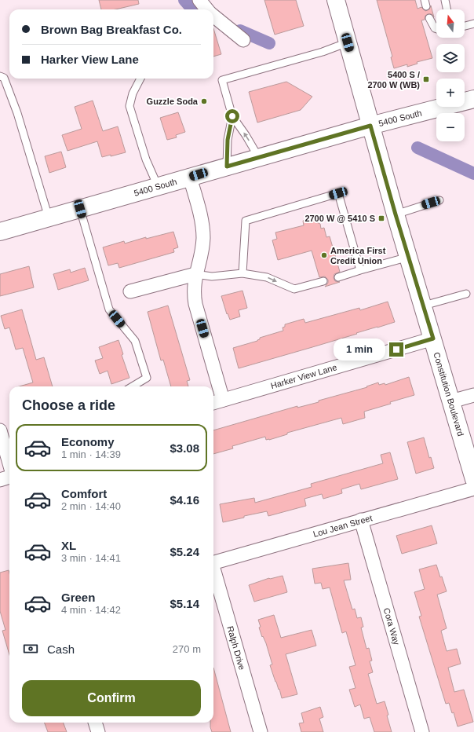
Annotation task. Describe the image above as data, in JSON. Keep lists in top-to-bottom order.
{
  "streets": {
    "main road": ["5400 South", "Constitution Boulevard"],
    "street": [
      "Harker View Lane",
      "Lou Jean Street",
      "Cora Way",
      "Ralph Drive"
    ]
  },
  "crossings": [
    ["5400 South", "Constitution Boulevard"],
    ["Harker View Lane", "Constitution Boulevard"],
    ["Lou Jean Street", "Cora Way"]
  ],
  "places": {
    "transit": ["5400 S / 2700 W (WB)", "2700 W @ 5410 S"],
    "other": ["Guzzle Soda", "America First Credit Union"]
  },
  "north": "top",
  "page": {
    "map_buttons": ["+", "−"],
    "banner": ["Brown Bag Breakfast Co.", "Harker View Lane"],
    "bubble": "1 min",
    "heading": "Choose a ride",
    "list": [
      {
        "name": "Economy",
        "note": "1 min · 14:39",
        "value": "$3.08"
      },
      {
        "name": "Comfort",
        "note": "2 min · 14:40",
        "value": "$4.16"
      },
      {
        "name": "XL",
        "note": "3 min · 14:41",
        "value": "$5.24"
      },
      {
        "name": "Green",
        "note": "4 min · 14:42",
        "value": "$5.14"
      }
    ],
    "pay": ["Cash", "270 m"],
    "buttons": "Confirm"
  }
}
